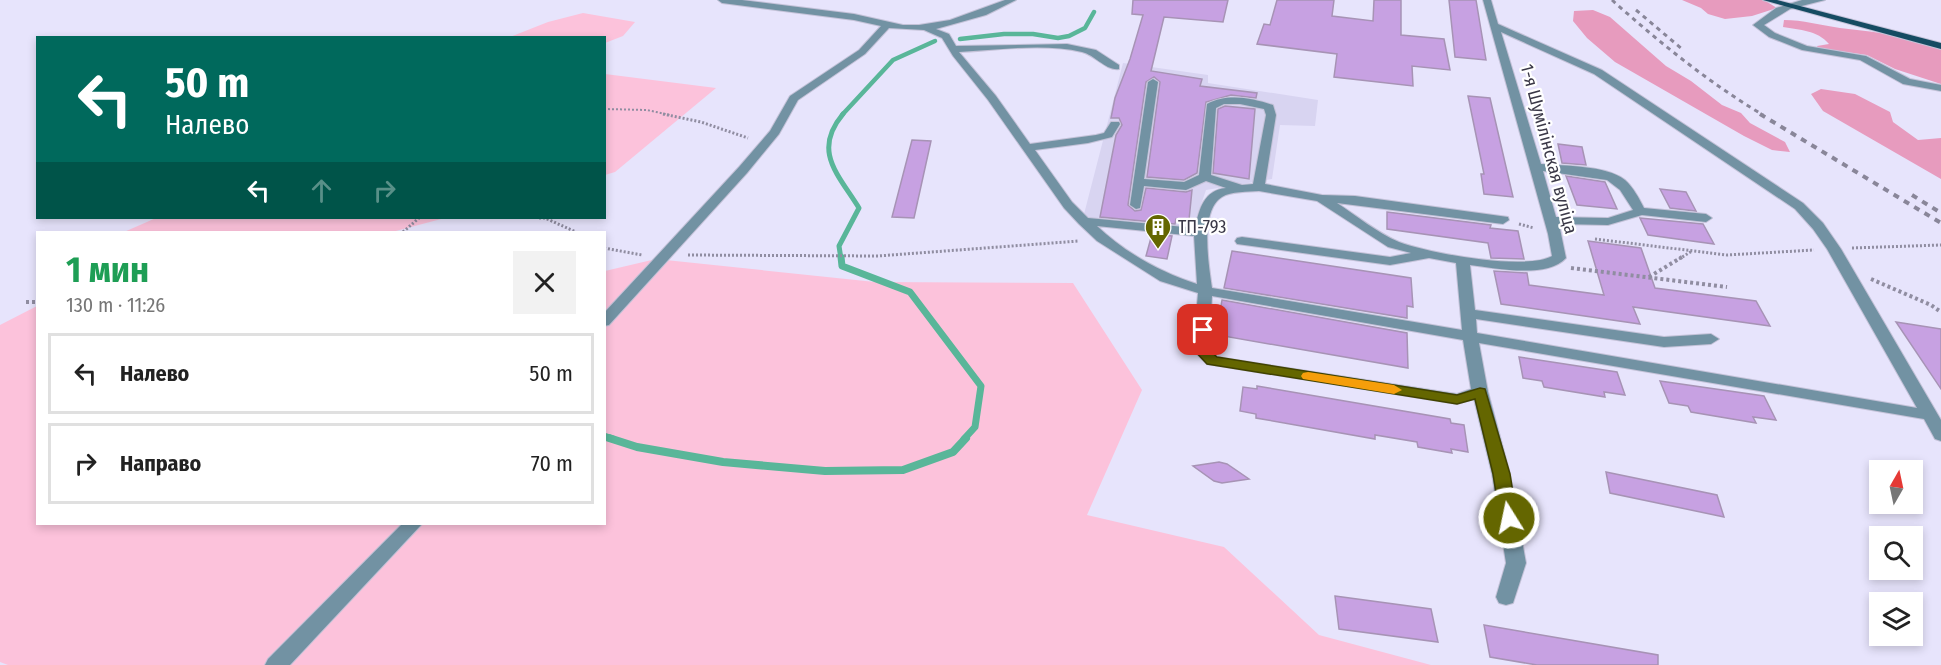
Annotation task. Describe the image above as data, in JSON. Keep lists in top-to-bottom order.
{
  "streets": {
    "street": ["1-я Шумілінская вуліца"]
  },
  "places": {
    "building": ["ТП-793"]
  },
  "north": "top",
  "page": {
    "turn": ["50 m", "Налево"],
    "heading": ["1 мин", "130 m · 11:26"],
    "list": [
      {
        "name": "Налево",
        "value": "50 m"
      },
      {
        "name": "Направо",
        "value": "70 m"
      }
    ]
  }
}
